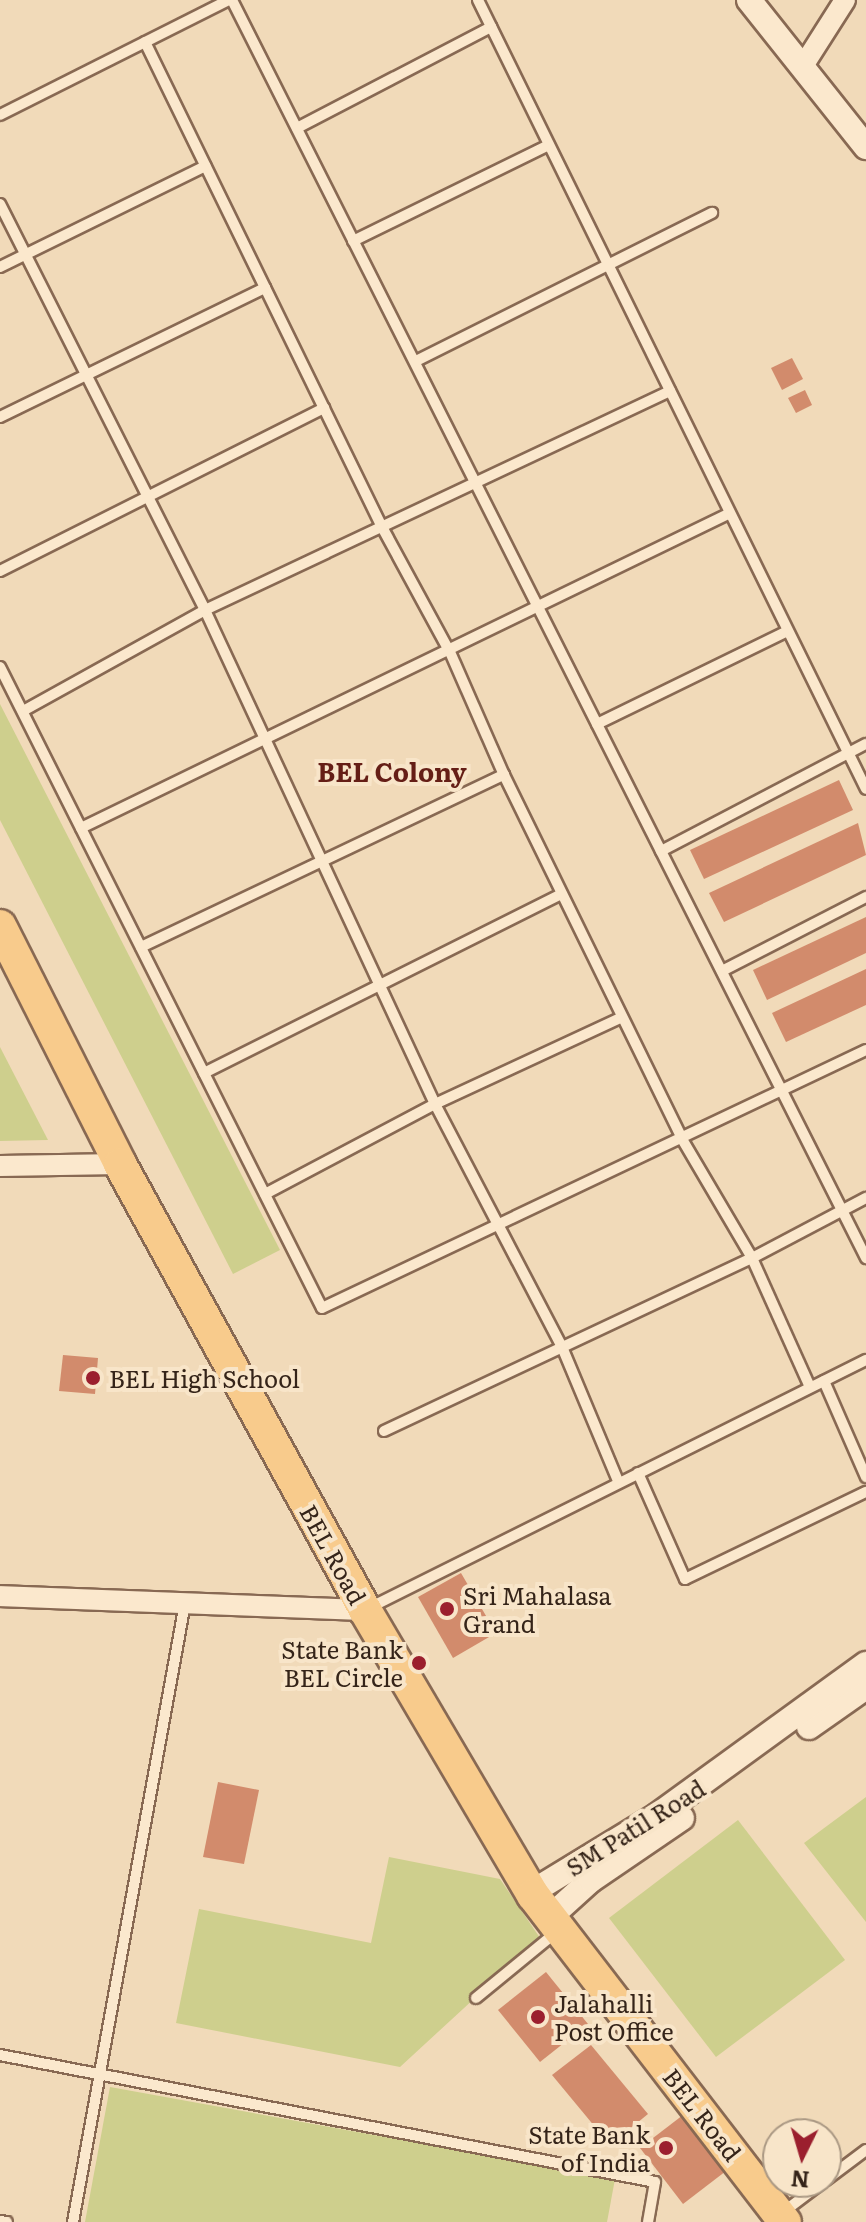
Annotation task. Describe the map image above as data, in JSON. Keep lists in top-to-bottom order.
{
  "streets": {
    "main road": ["BEL Road"],
    "street": ["SM Patil Road"]
  },
  "crossings": [
    ["BEL Road", "SM Patil Road"]
  ],
  "districts": ["BEL Colony"],
  "places": [
    "BEL High School",
    "Sri Mahalasa Grand",
    "State Bank BEL Circle",
    "Jalahalli Post Office",
    "State Bank of India"
  ],
  "north": "bottom"
}
